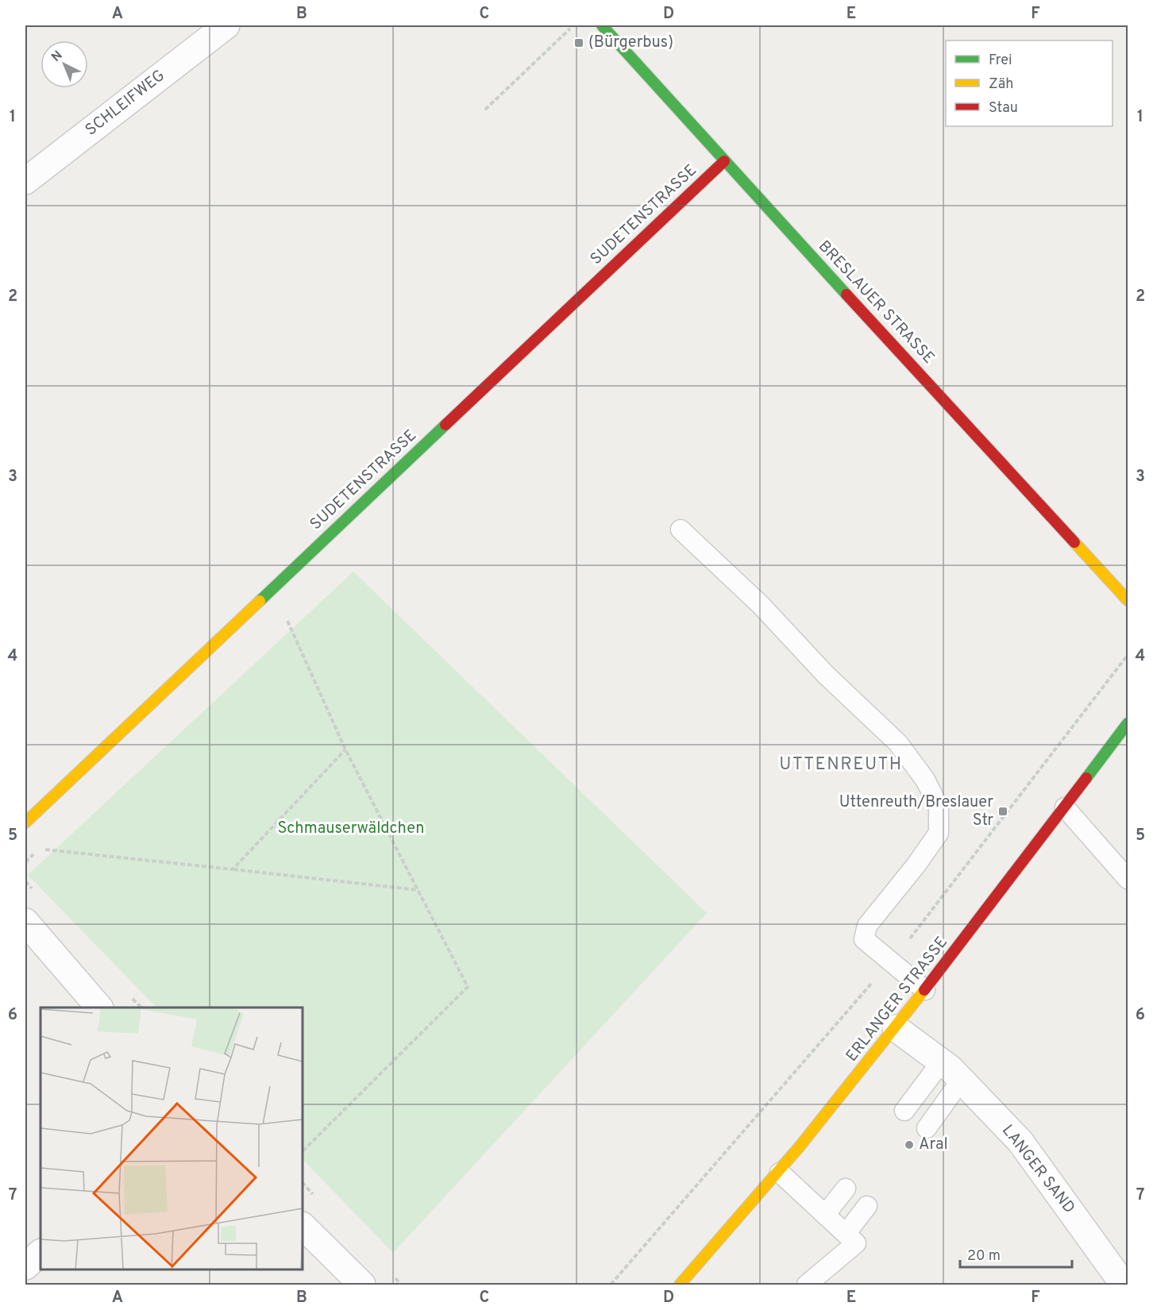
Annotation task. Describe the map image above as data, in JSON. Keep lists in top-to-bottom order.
{
  "streets": {
    "street": [
      "SCHLEIFWEG",
      "SUDETENSTRASSE",
      "BRESLAUER STRASSE",
      "ERLANGER STRASSE",
      "LANGER SAND"
    ]
  },
  "crossings": [
    ["SUDETENSTRASSE", "BRESLAUER STRASSE"],
    ["ERLANGER STRASSE", "LANGER SAND"]
  ],
  "districts": ["UTTENREUTH"],
  "parks": ["Schmauserwäldchen"],
  "places": {
    "transit": ["(Bürgerbus)", "Uttenreuth/Breslauer Str"],
    "other": ["Aral"]
  },
  "legend": ["Frei", "Zäh", "Stau"],
  "scale_bar": "20 m",
  "north": "top left",
  "grid": {
    "columns": [
      "A",
      "B",
      "C",
      "D",
      "E",
      "F"
    ],
    "rows": [
      "1",
      "2",
      "3",
      "4",
      "5",
      "6",
      "7"
    ]
  }
}
